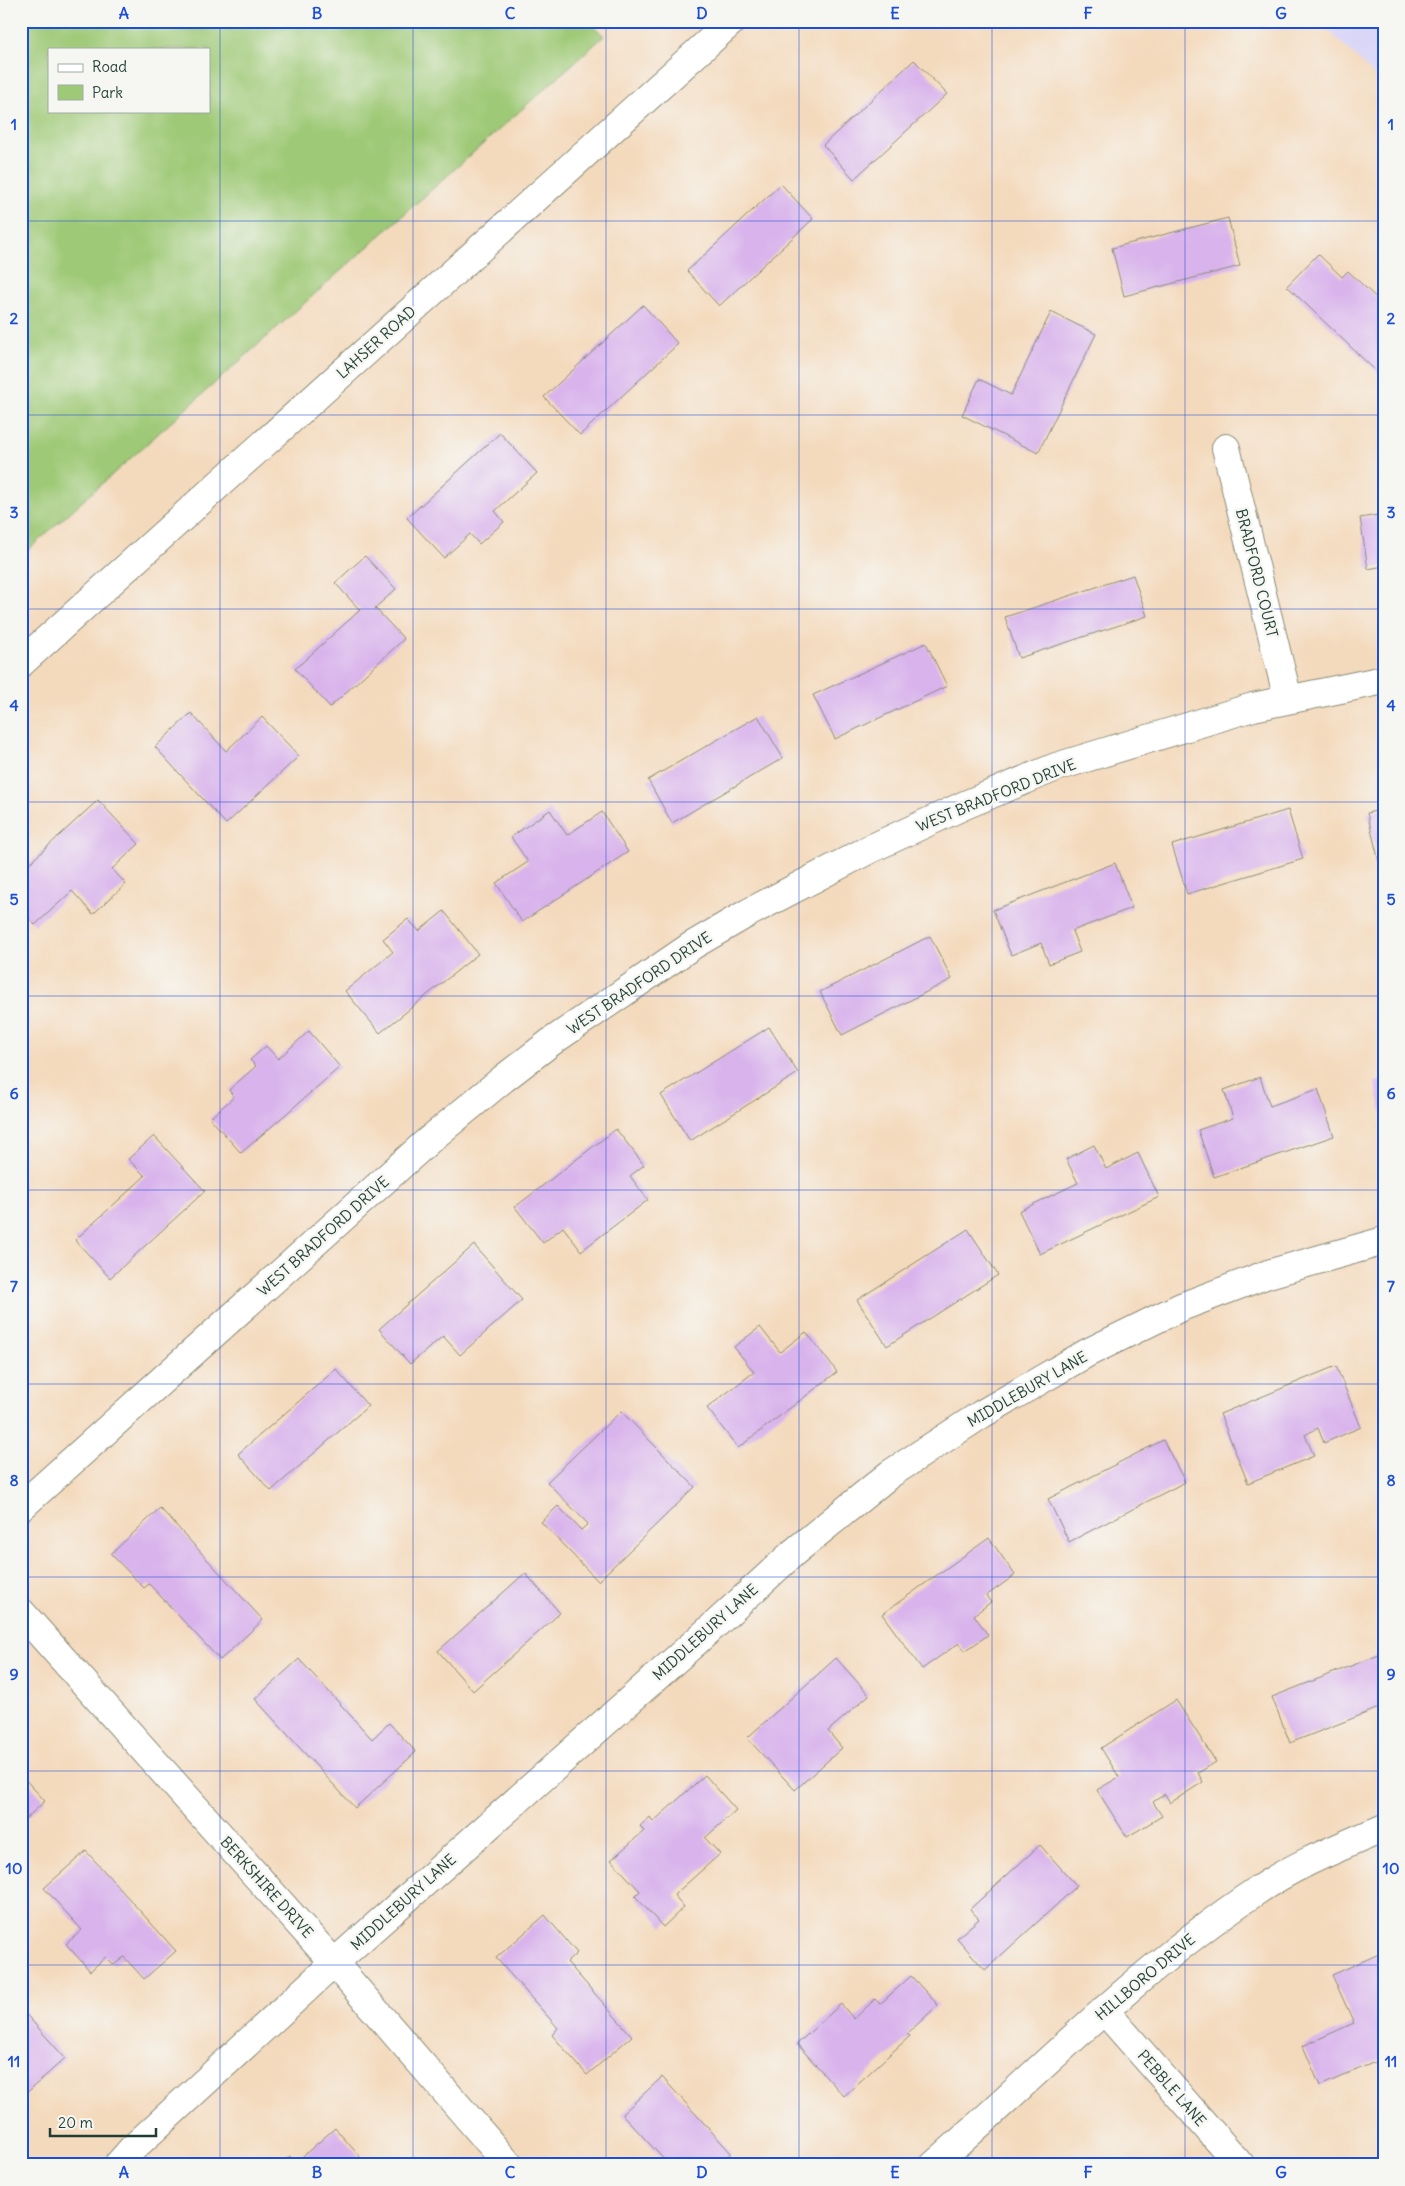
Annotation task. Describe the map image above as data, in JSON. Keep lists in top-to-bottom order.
{
  "streets": {
    "street": [
      "LAHSER ROAD",
      "BRADFORD COURT",
      "WEST BRADFORD DRIVE",
      "MIDDLEBURY LANE",
      "BERKSHIRE DRIVE",
      "HILLBORO DRIVE",
      "PEBBLE LANE"
    ]
  },
  "crossings": [
    ["BRADFORD COURT", "WEST BRADFORD DRIVE"],
    ["MIDDLEBURY LANE", "BERKSHIRE DRIVE"],
    ["HILLBORO DRIVE", "PEBBLE LANE"]
  ],
  "legend": ["Road", "Park"],
  "scale_bar": "20 m",
  "grid": {
    "columns": [
      "A",
      "B",
      "C",
      "D",
      "E",
      "F",
      "G"
    ],
    "rows": [
      "1",
      "2",
      "3",
      "4",
      "5",
      "6",
      "7",
      "8",
      "9",
      "10",
      "11"
    ]
  }
}
